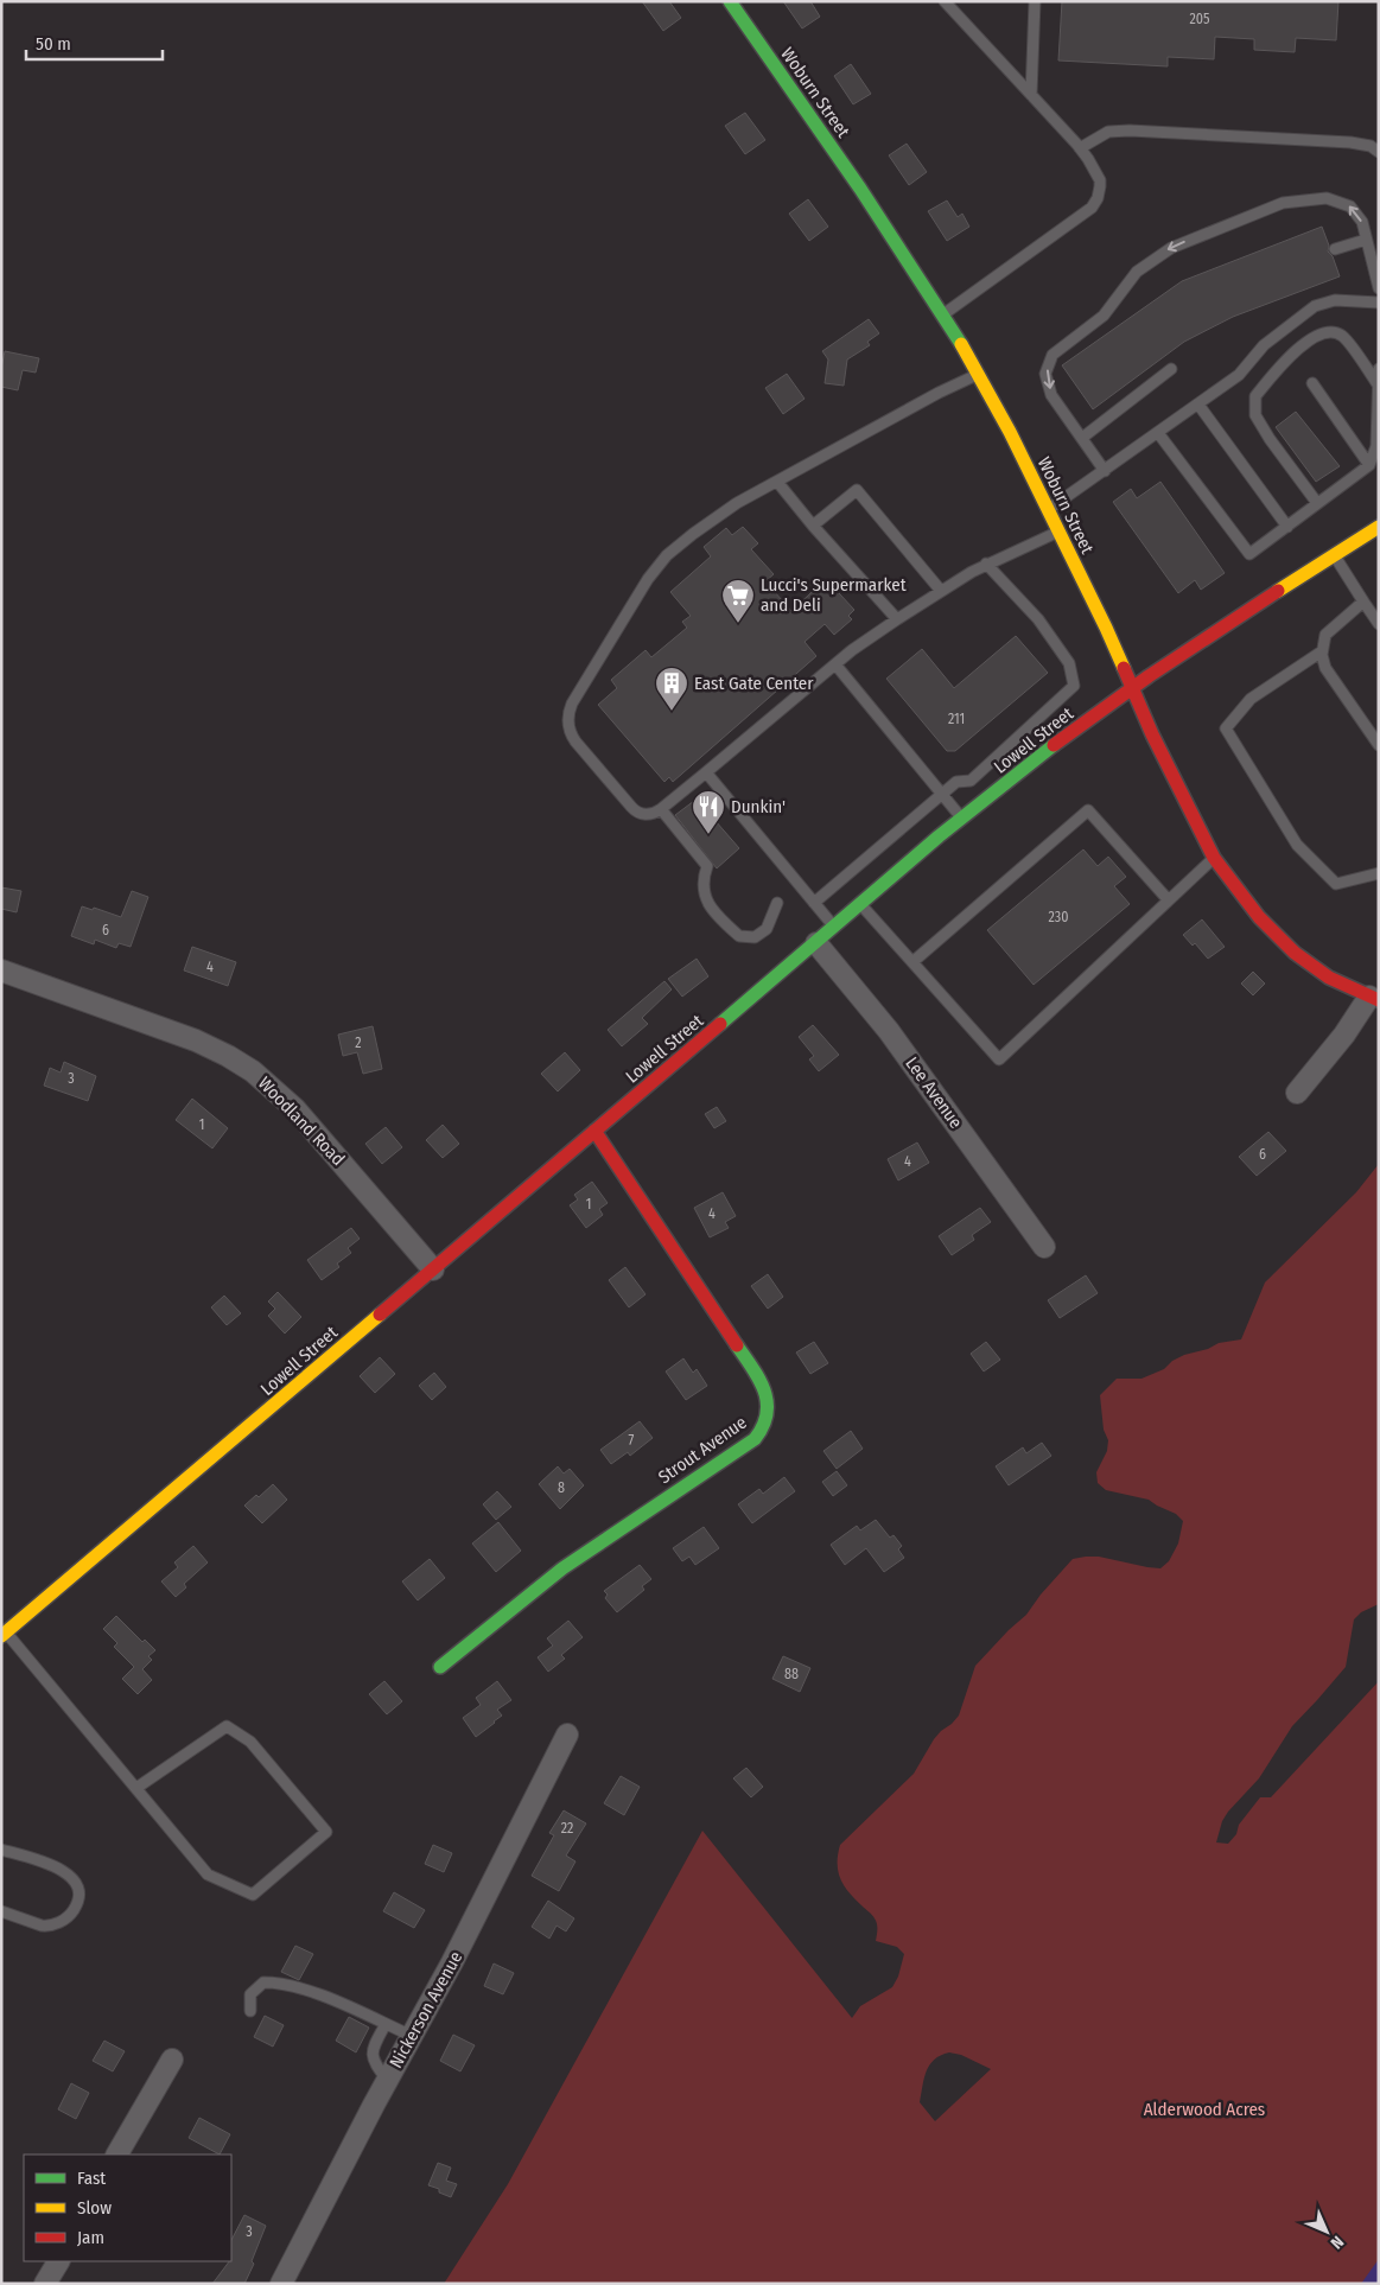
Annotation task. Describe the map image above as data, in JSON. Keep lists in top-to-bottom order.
{
  "streets": {
    "main road": ["Woburn Street", "Lowell Street", "Strout Avenue"],
    "street": ["Lee Avenue", "Woodland Road", "Nickerson Avenue"]
  },
  "crossings": [
    ["Woburn Street", "Lowell Street"],
    ["Lowell Street", "Lee Avenue"],
    ["Lowell Street", "Woodland Road"],
    ["Lowell Street", "Strout Avenue"]
  ],
  "parks": ["Alderwood Acres"],
  "places": {
    "supermarket": ["Lucci's Supermarket and Deli"],
    "building": ["East Gate Center"],
    "restaurant": ["Dunkin'"]
  },
  "house_numbers": [
    "205",
    "211",
    "230",
    "6",
    "4",
    "2",
    "3",
    "1",
    "6",
    "4",
    "1",
    "4",
    "7",
    "8",
    "88",
    "22",
    "3"
  ],
  "legend": ["Fast", "Slow", "Jam"],
  "scale_bar": "50 m",
  "north": "bottom right"
}
